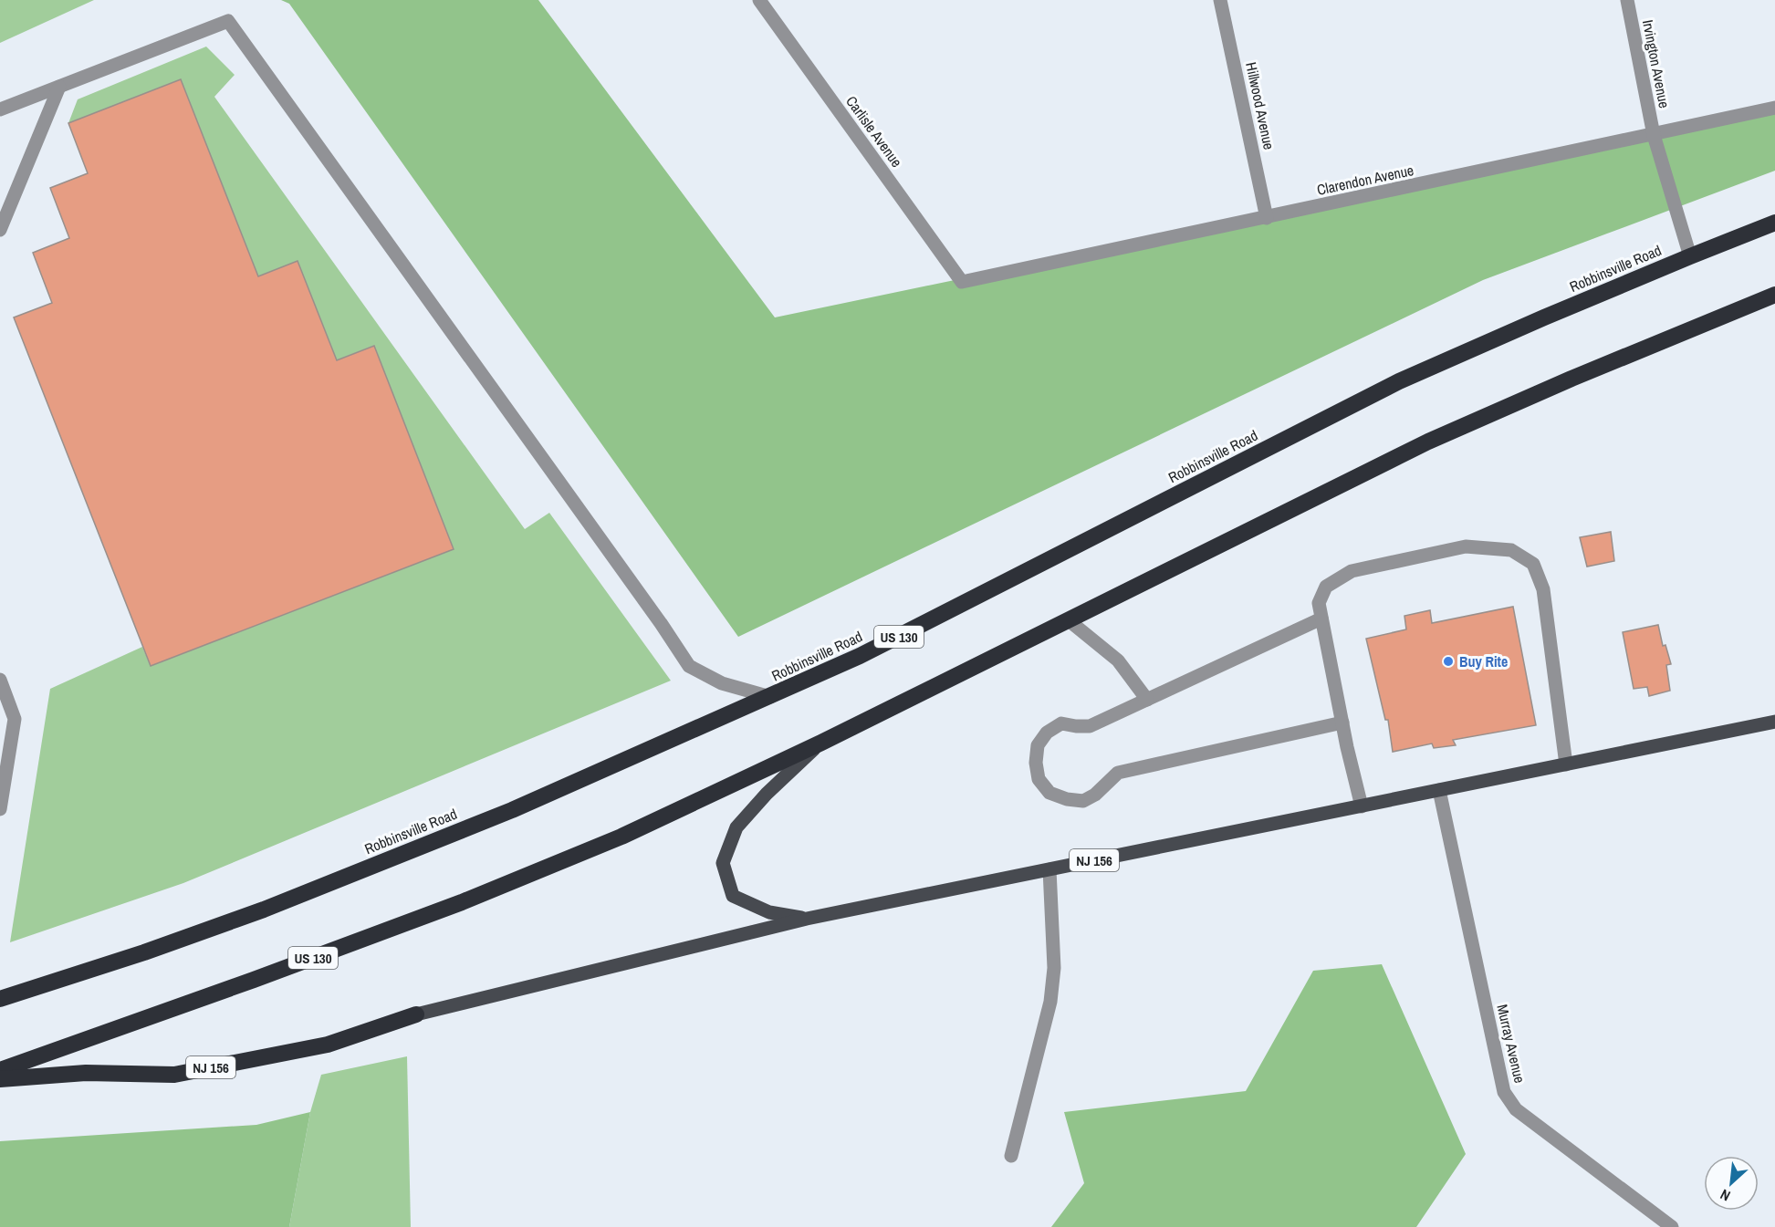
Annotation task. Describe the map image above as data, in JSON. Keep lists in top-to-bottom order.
{
  "streets": {
    "highway": ["Robbinsville Road", "US 130", "NJ 156"],
    "street": [
      "Irvington Avenue",
      "Hillwood Avenue",
      "Carlisle Avenue",
      "Clarendon Avenue",
      "Murray Avenue"
    ]
  },
  "crossings": [
    ["Irvington Avenue", "Clarendon Avenue"],
    ["Irvington Avenue", "Robbinsville Road"],
    ["Hillwood Avenue", "Clarendon Avenue"],
    ["Carlisle Avenue", "Clarendon Avenue"],
    ["NJ 156", "Murray Avenue"]
  ],
  "places": ["Buy Rite"],
  "north": "bottom left"
}
